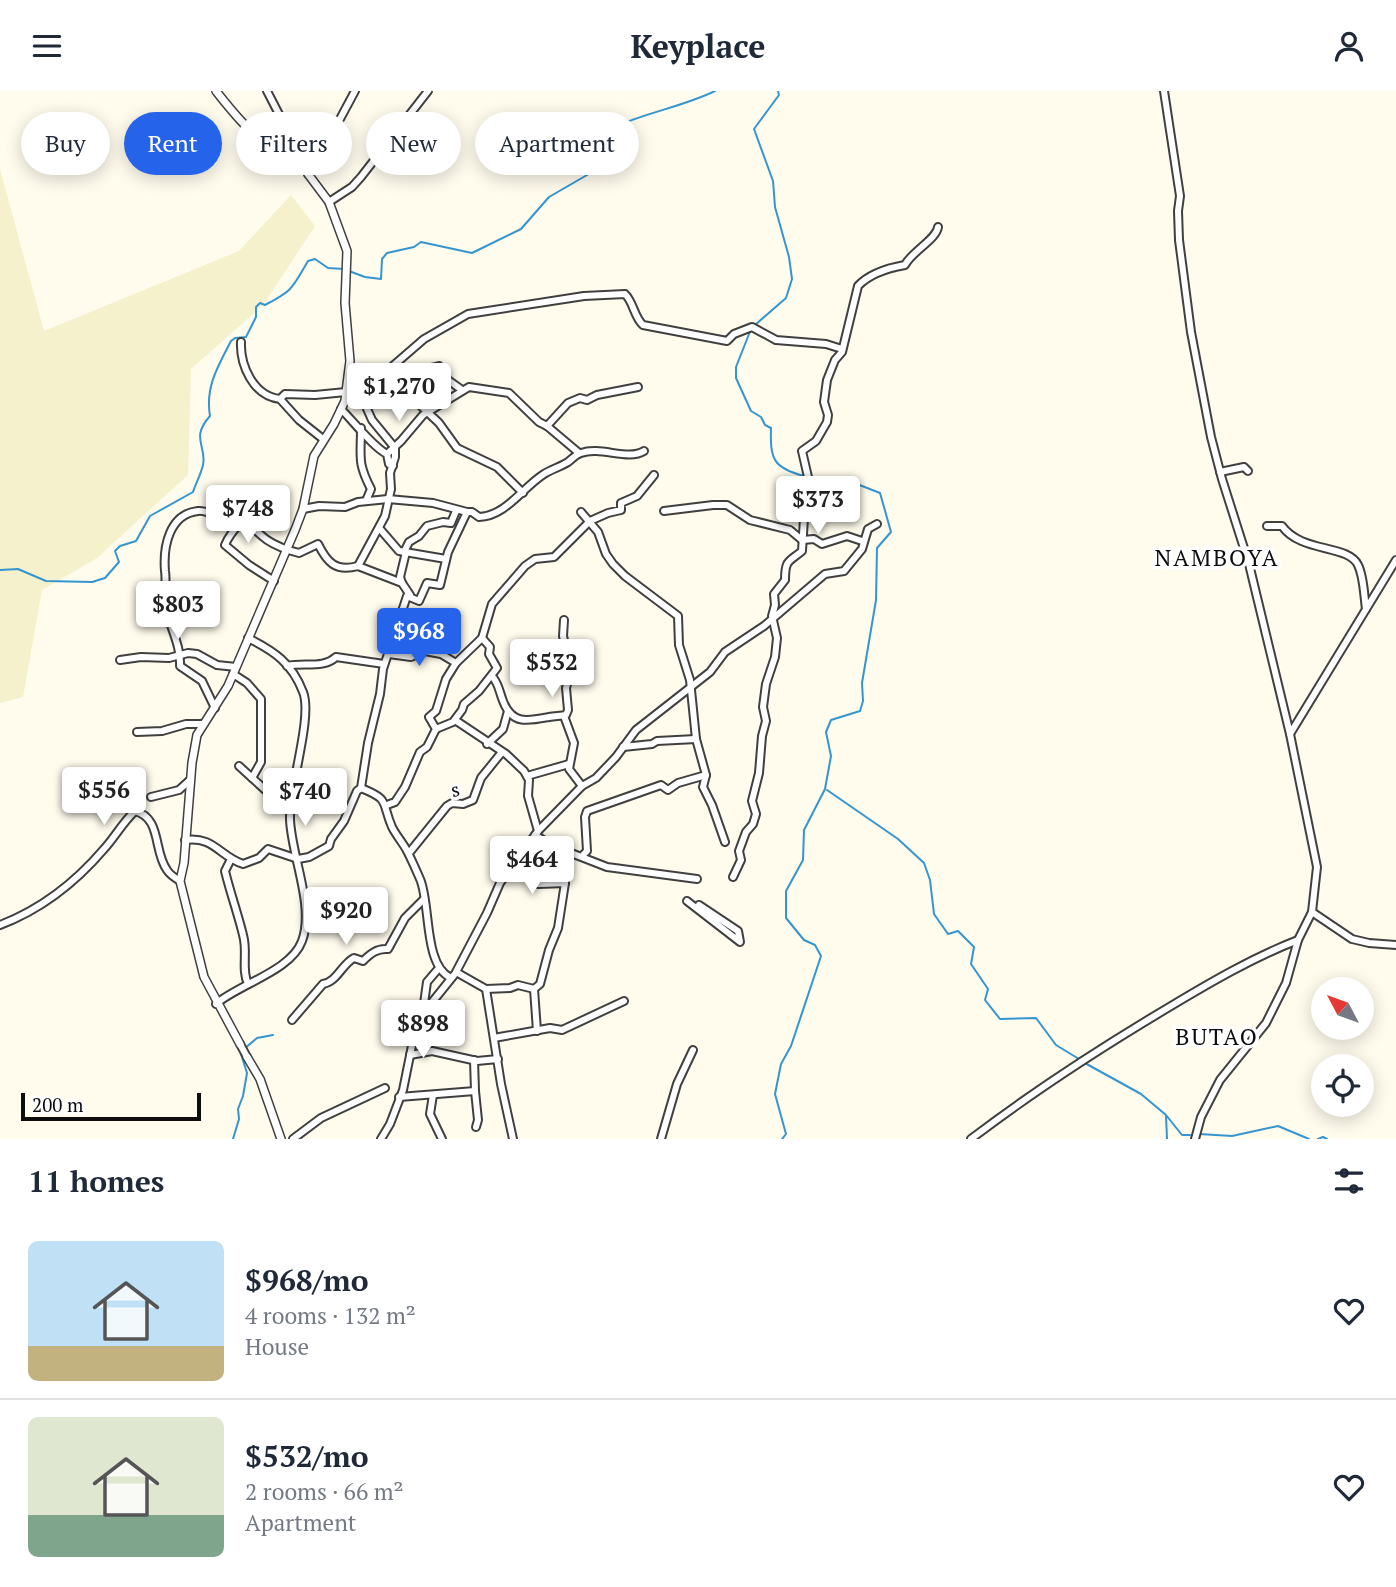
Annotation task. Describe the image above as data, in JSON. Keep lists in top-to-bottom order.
{
  "streets": {
    "street": ["s"]
  },
  "districts": ["NAMBOYA", "BUTAO"],
  "scale_bar": "200 m",
  "north": "top left",
  "page": {
    "header": "Keyplace",
    "chip": [
      "Buy",
      "Rent",
      "Filters",
      "New",
      "Apartment"
    ],
    "price": [
      "$1,270",
      "$373",
      "$748",
      "$803",
      "$968",
      "$532",
      "$556",
      "$740",
      "$464",
      "$920",
      "$898"
    ],
    "scale": "200 m",
    "heading": "11 homes",
    "list": [
      {
        "name": "$968/mo",
        "note": "4 rooms · 132 m² · House"
      },
      {
        "name": "$532/mo",
        "note": "2 rooms · 66 m² · Apartment"
      }
    ]
  }
}
